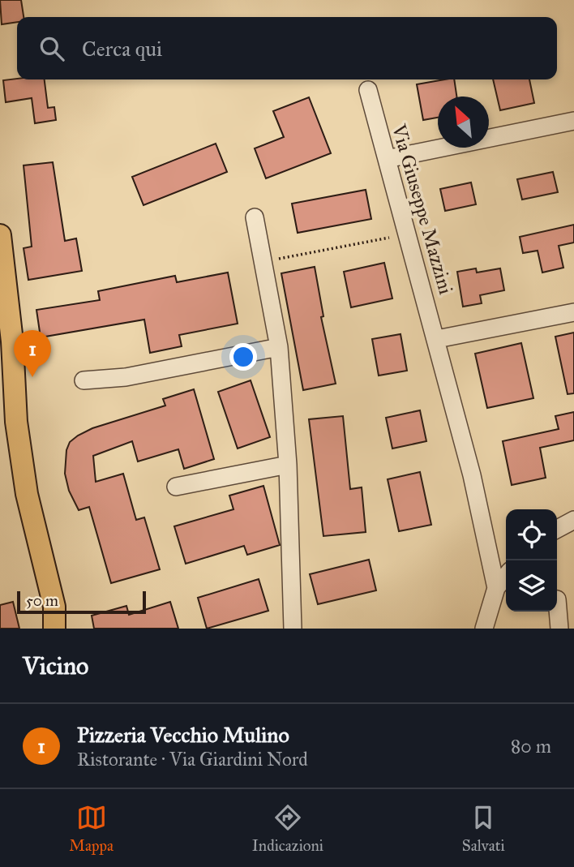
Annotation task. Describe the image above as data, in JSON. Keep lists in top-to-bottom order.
{
  "streets": {
    "street": ["Via Giuseppe Mazzini"]
  },
  "scale_bar": "50 m",
  "north": "top left",
  "page": {
    "search": "Cerca qui",
    "pins": "1",
    "scale": "50 m",
    "heading": "Vicino",
    "list": [
      {
        "mark": "1",
        "name": "Pizzeria Vecchio Mulino",
        "note": "Ristorante · Via Giardini Nord",
        "value": "80 m"
      }
    ],
    "nav": ["Mappa", "Indicazioni", "Salvati"]
  }
}
